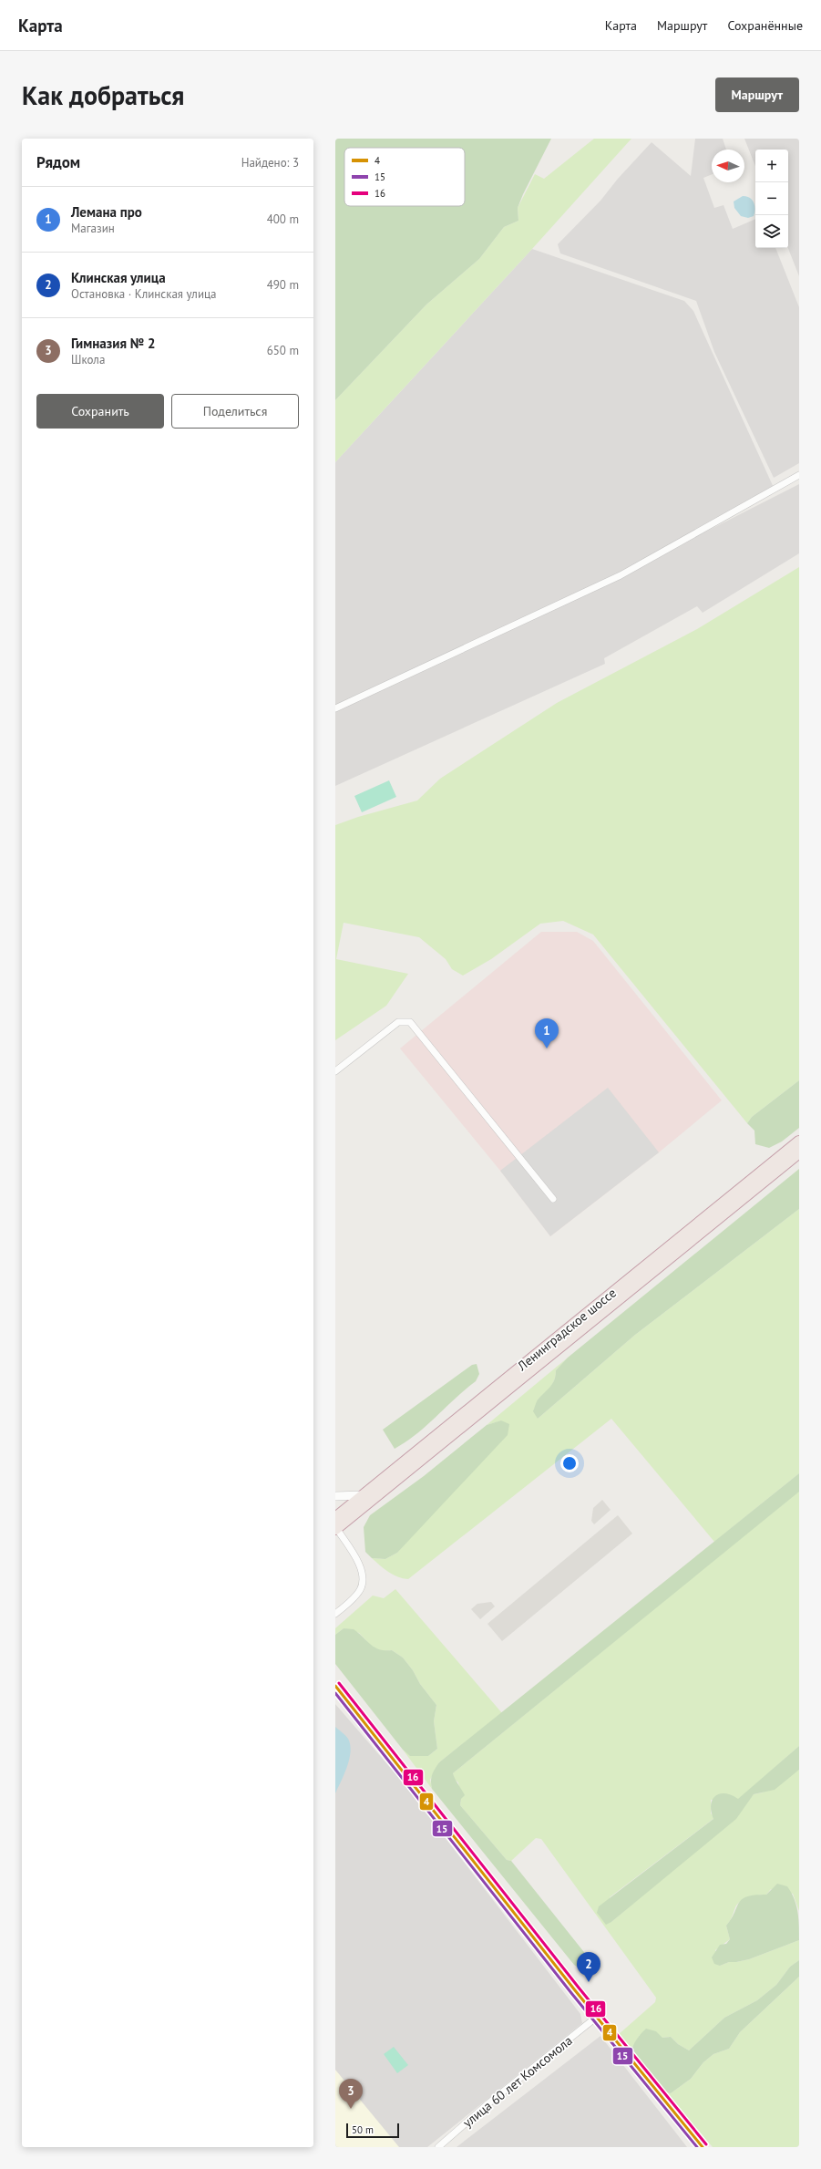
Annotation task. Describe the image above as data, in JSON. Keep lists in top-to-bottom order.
{
  "streets": {
    "highway": ["Ленинградское шоссе"],
    "street": ["улица 60 лет Комсомола"]
  },
  "lines": ["transit line 16", "transit line 4", "transit line 15"],
  "legend": ["4", "15", "16"],
  "scale_bar": "50 m",
  "north": "left",
  "page": {
    "header": "Карта",
    "nav": ["Карта", "Маршрут", "Сохранённые"],
    "buttons": [
      "Маршрут",
      ["Сохранить", "Поделиться"]
    ],
    "title": "Как добраться",
    "heading": ["Рядом", "Найдено: 3"],
    "map_buttons": ["+", "−"],
    "list": [
      {
        "mark": "1",
        "name": "Лемана про",
        "note": "Магазин",
        "value": "400 m"
      },
      {
        "mark": "2",
        "name": "Клинская улица",
        "note": "Остановка · Клинская улица",
        "value": "490 m"
      },
      {
        "mark": "3",
        "name": "Гимназия № 2",
        "note": "Школа",
        "value": "650 m"
      }
    ],
    "pins": ["1", "2", "3"],
    "scale": "50 m"
  }
}
